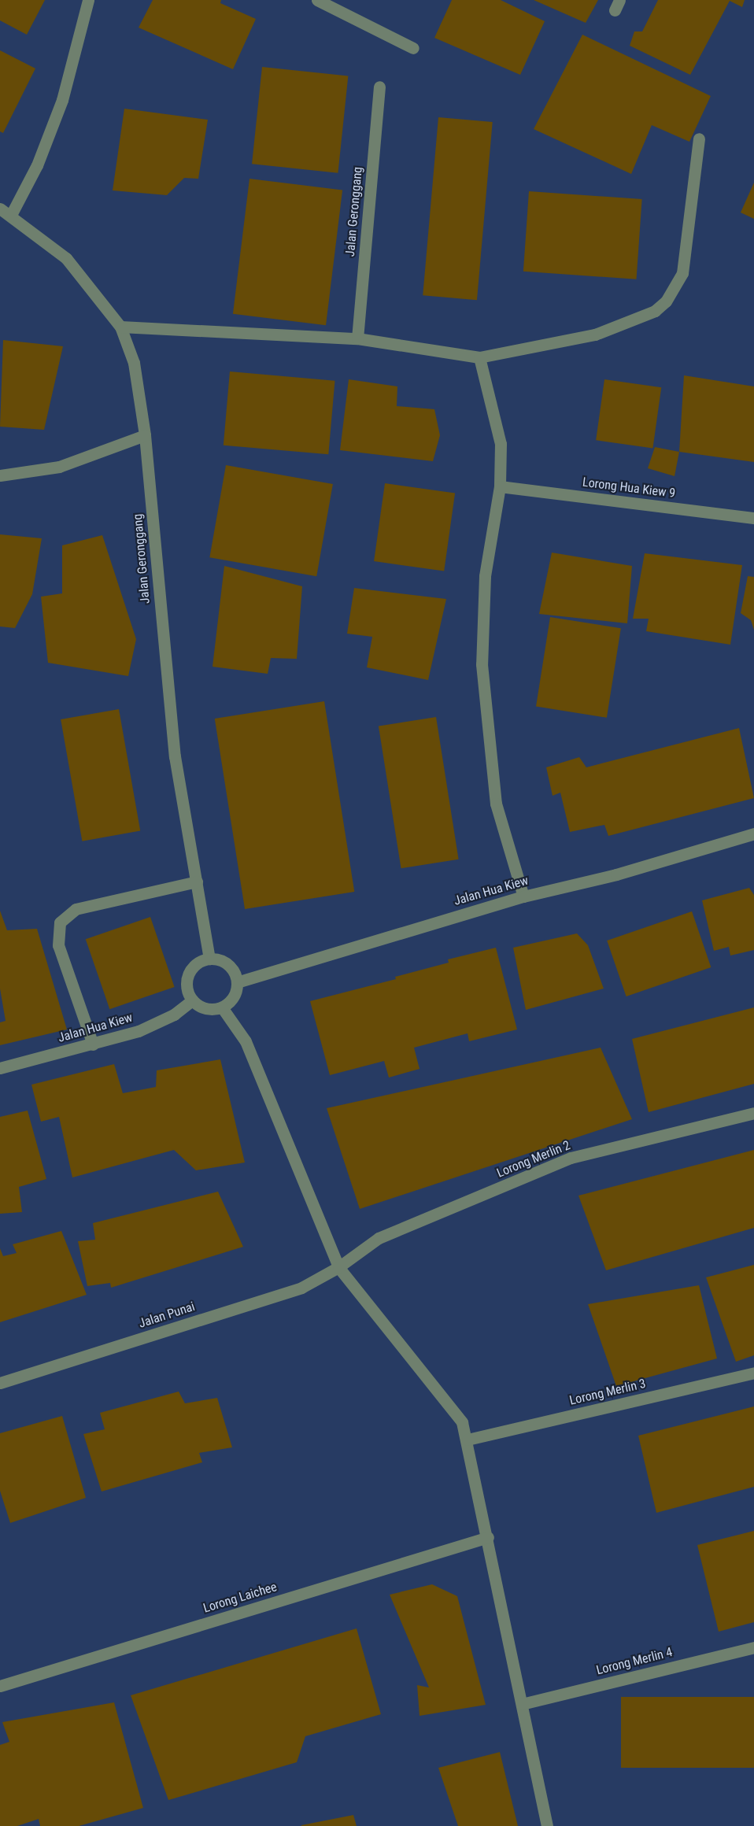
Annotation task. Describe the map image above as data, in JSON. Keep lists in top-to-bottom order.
{
  "streets": {
    "street": [
      "Jalan Geronggang",
      "Lorong Hua Kiew 9",
      "Jalan Hua Kiew",
      "Lorong Merlin 2",
      "Jalan Punai",
      "Lorong Merlin 3",
      "Lorong Laichee",
      "Lorong Merlin 4"
    ]
  },
  "crossings": [
    ["Jalan Geronggang", "Jalan Hua Kiew"],
    ["Lorong Merlin 2", "Jalan Punai"]
  ]
}
